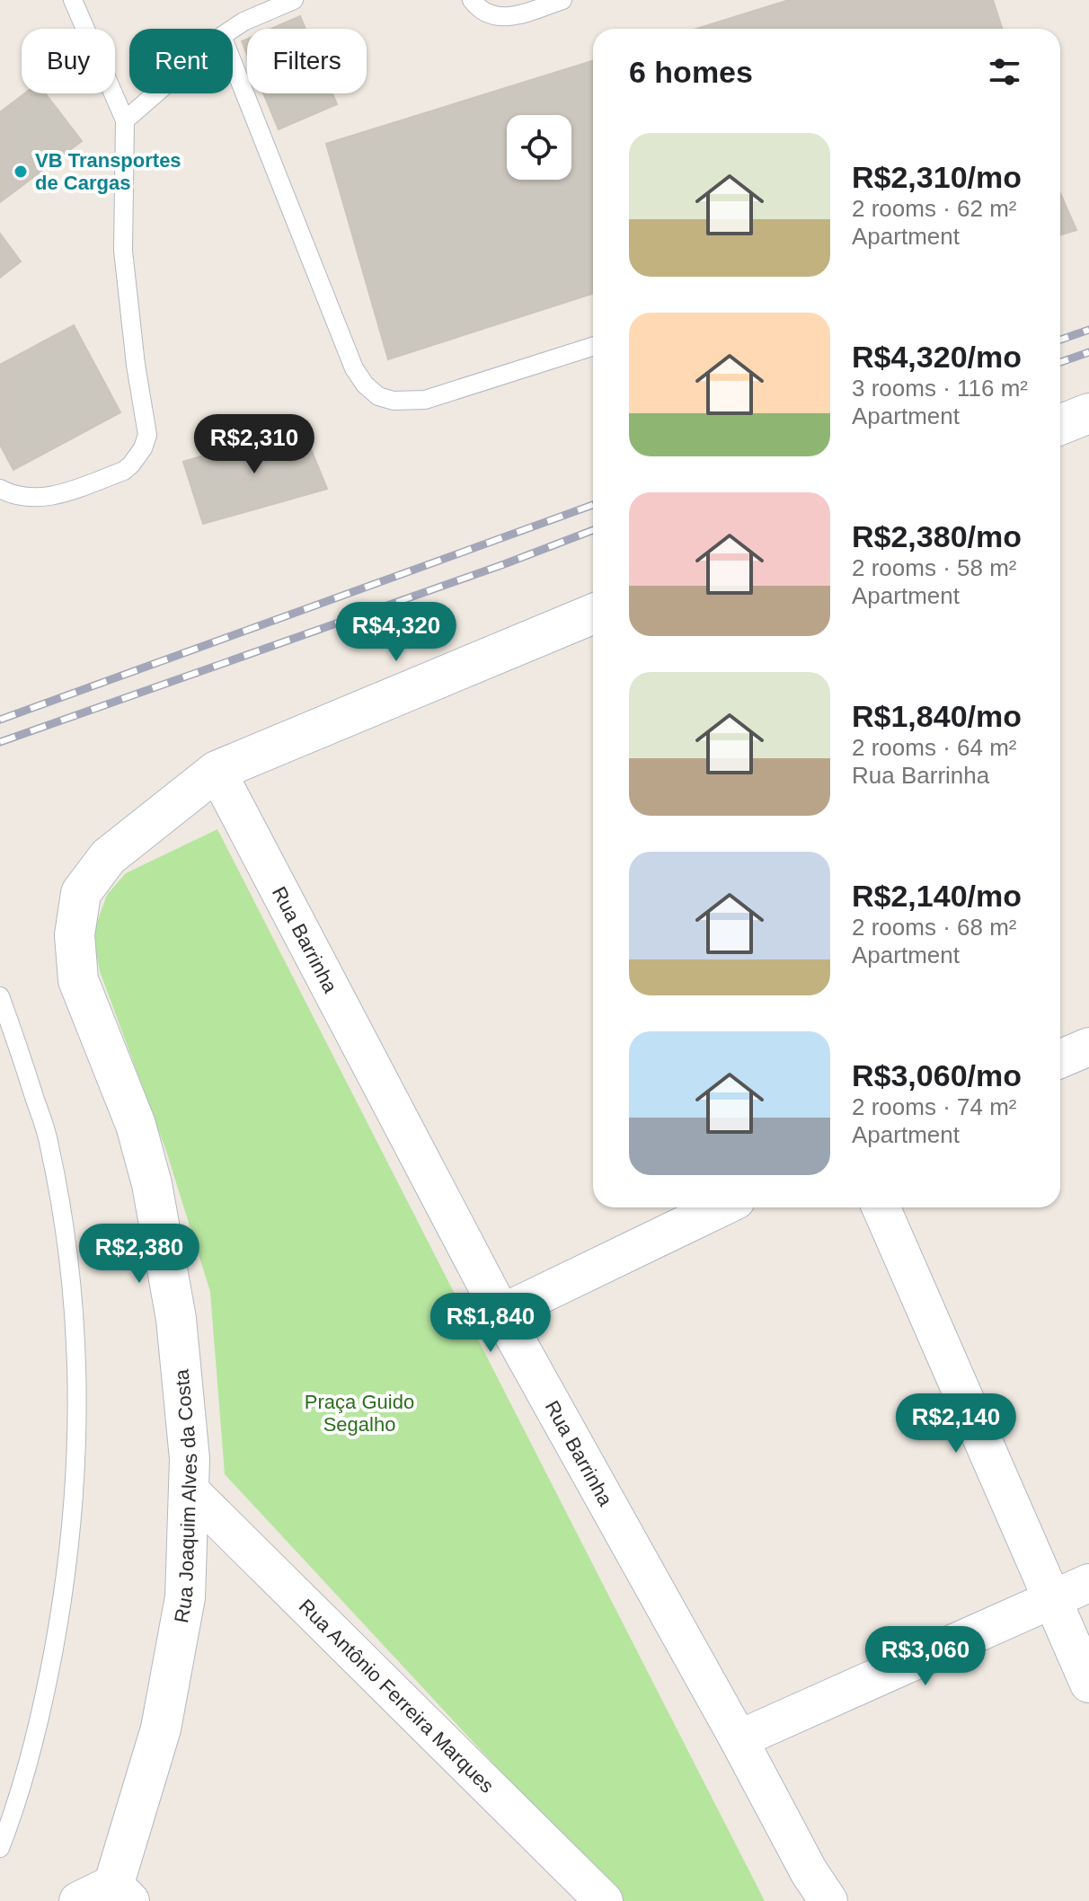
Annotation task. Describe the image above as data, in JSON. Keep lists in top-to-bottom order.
{
  "streets": {
    "main road": ["Rua Joaquim Alves da Costa"],
    "street": ["Rua Barrinha", "Rua Antônio Ferreira Marques"]
  },
  "crossings": [
    ["Rua Barrinha", "Rua Joaquim Alves da Costa"],
    ["Rua Joaquim Alves da Costa", "Rua Antônio Ferreira Marques"]
  ],
  "parks": ["Praça Guido Segalho"],
  "places": ["VB Transportes de Cargas"],
  "page": {
    "chip": ["Buy", "Rent", "Filters"],
    "heading": "6 homes",
    "list": [
      {
        "name": "R$2,310/mo",
        "note": "2 rooms · 62 m² · Apartment"
      },
      {
        "name": "R$4,320/mo",
        "note": "3 rooms · 116 m² · Apartment"
      },
      {
        "name": "R$2,380/mo",
        "note": "2 rooms · 58 m² · Apartment"
      },
      {
        "name": "R$1,840/mo",
        "note": "2 rooms · 64 m² · Rua Barrinha"
      },
      {
        "name": "R$2,140/mo",
        "note": "2 rooms · 68 m² · Apartment"
      },
      {
        "name": "R$3,060/mo",
        "note": "2 rooms · 74 m² · Apartment"
      }
    ],
    "price": [
      "R$2,310",
      "R$4,320",
      "R$2,380",
      "R$1,840",
      "R$2,140",
      "R$3,060"
    ]
  }
}
